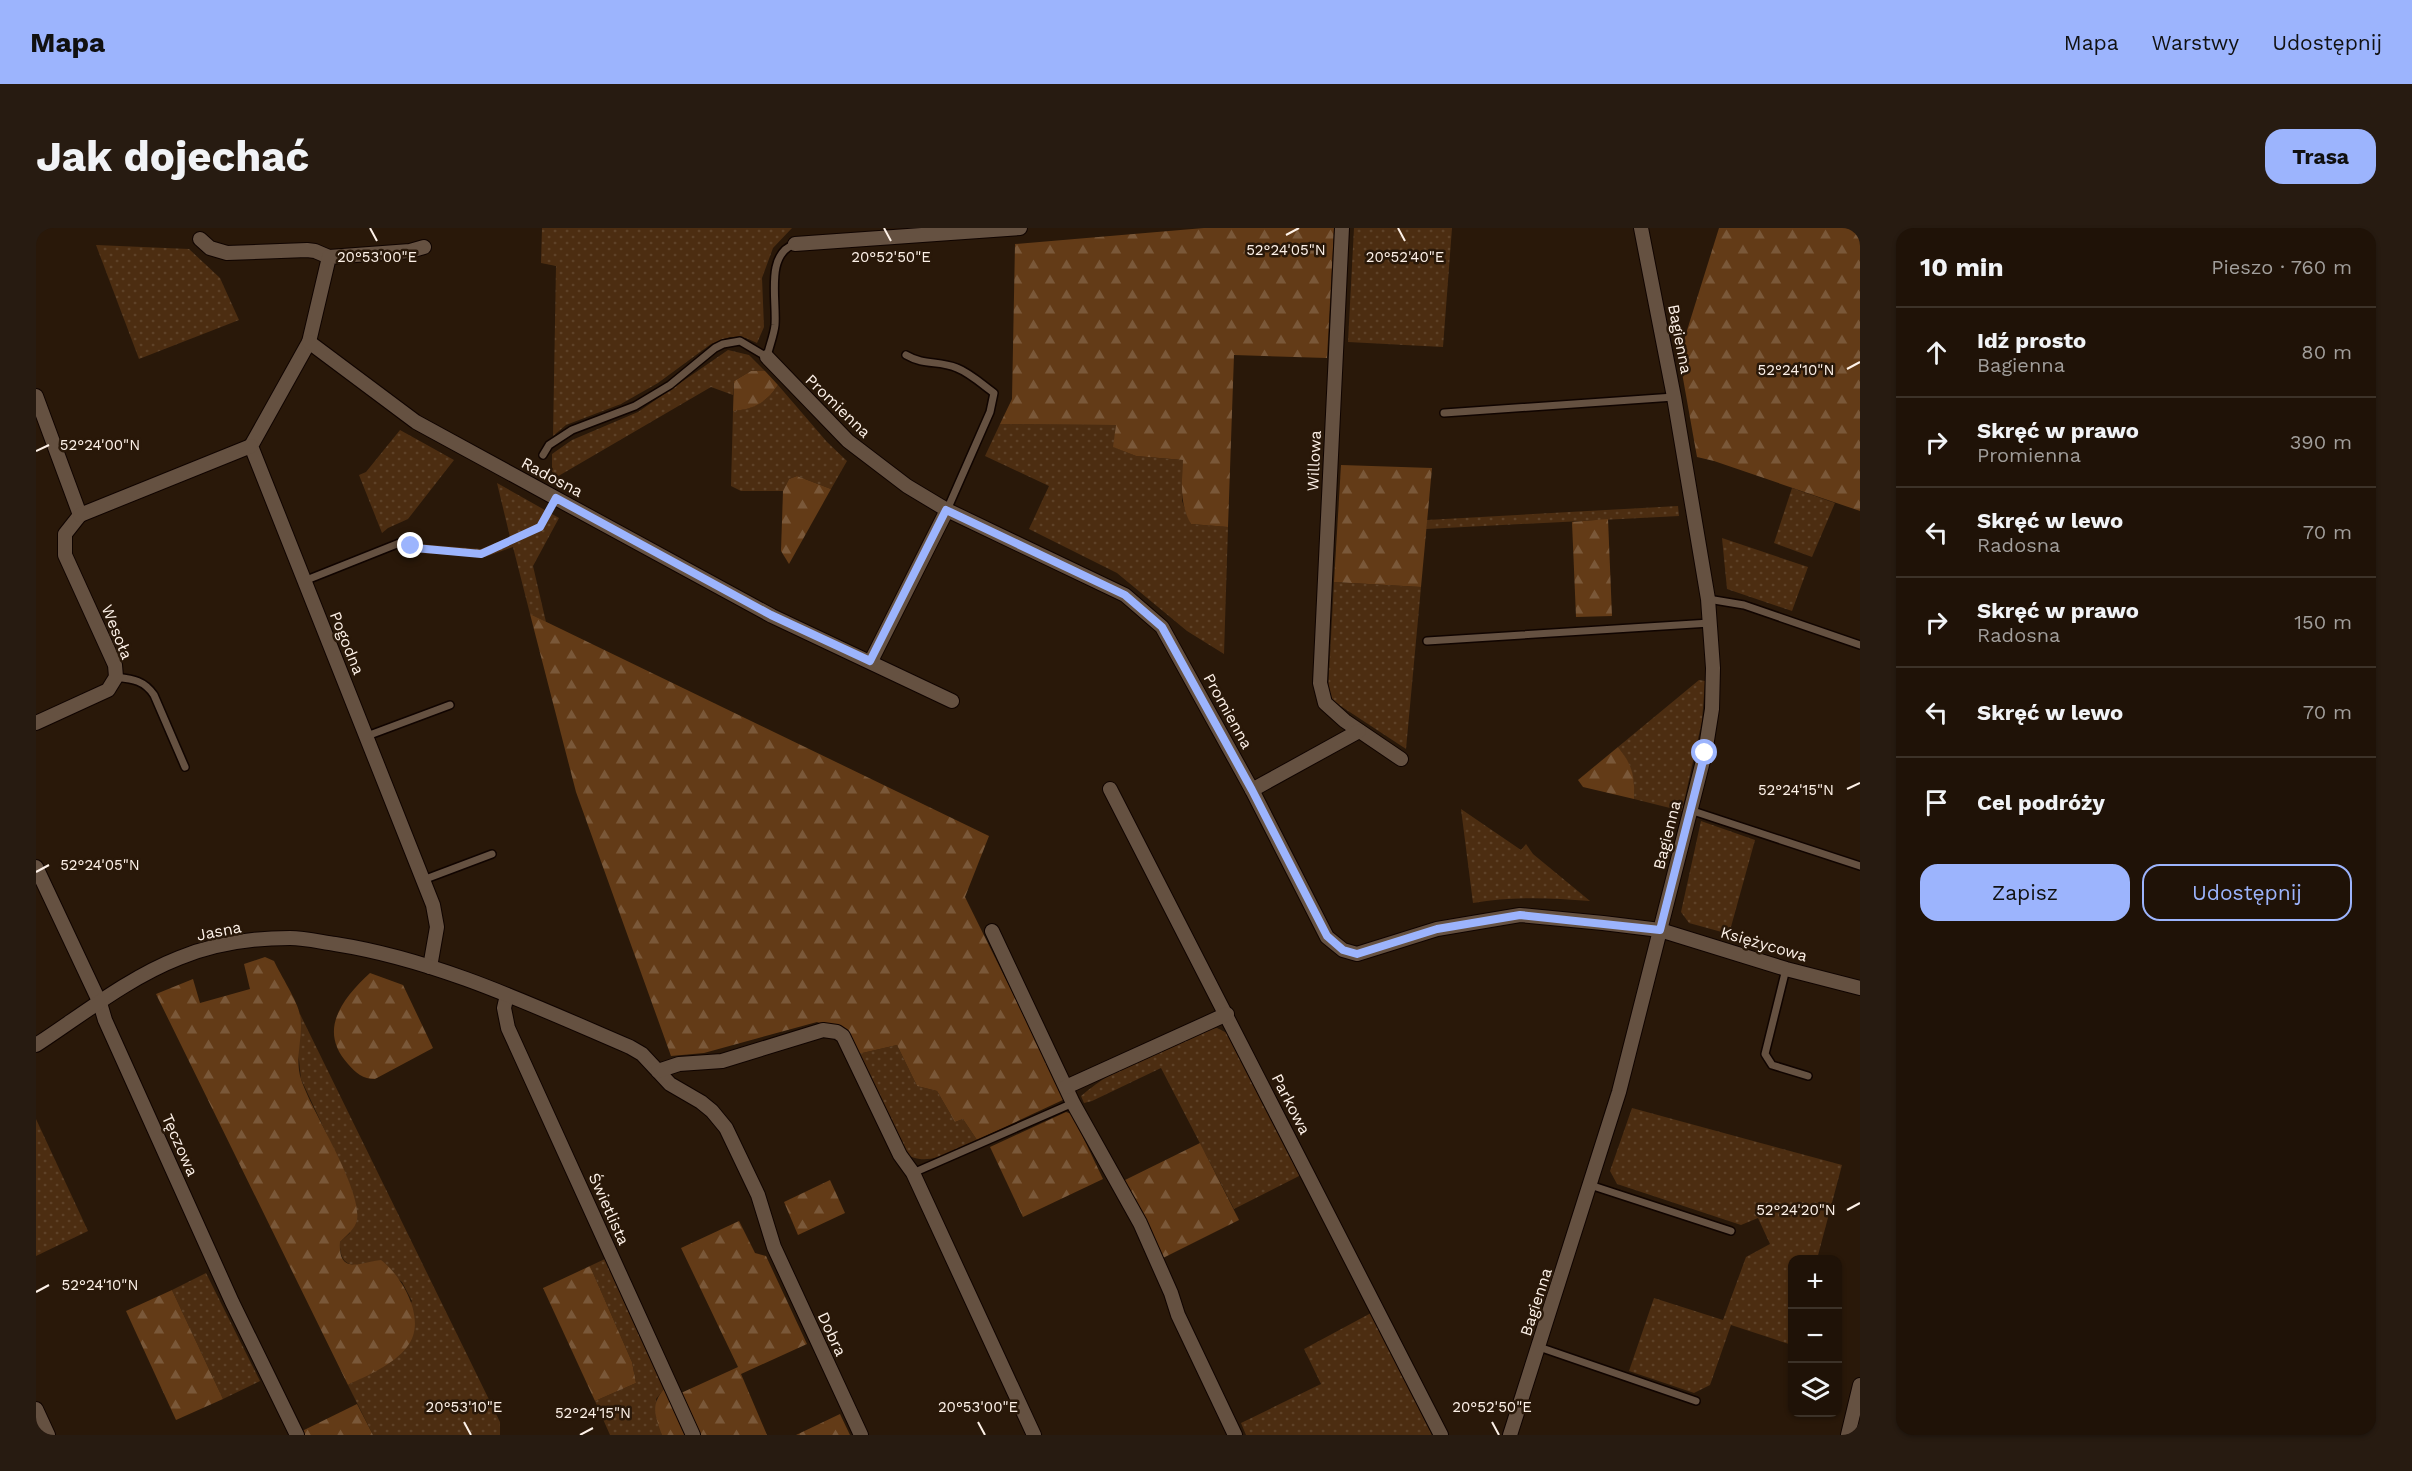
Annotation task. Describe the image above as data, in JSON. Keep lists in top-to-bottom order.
{
  "streets": {
    "street": [
      "Bagienna",
      "Promienna",
      "Willowa",
      "Radosna",
      "Wesoła",
      "Pogodna",
      "Jasna",
      "Księżycowa",
      "Parkowa",
      "Tęczowa",
      "Świetlista",
      "Dobra"
    ]
  },
  "crossings": [
    ["Bagienna", "Promienna"],
    ["Bagienna", "Księżycowa"],
    ["Promienna", "Księżycowa"],
    ["Pogodna", "Jasna"],
    ["Jasna", "Tęczowa"],
    ["Jasna", "Świetlista"],
    ["Jasna", "Dobra"]
  ],
  "page": {
    "header": "Mapa",
    "nav": ["Mapa", "Warstwy", "Udostępnij"],
    "buttons": [
      "Trasa",
      ["Zapisz", "Udostępnij"]
    ],
    "title": "Jak dojechać",
    "heading": ["10 min", "Pieszo · 760 m"],
    "list": [
      ["Idź prosto", "Bagienna", "80 m"],
      ["Skręć w prawo", "Promienna", "390 m"],
      ["Skręć w lewo", "Radosna", "70 m"],
      ["Skręć w prawo", "Radosna", "150 m"],
      ["Skręć w lewo", "70 m"],
      "Cel podróży"
    ],
    "map_buttons": ["+", "−"]
  },
  "coordinates": [
    "52°24'05\"N",
    "20°53'00\"E",
    "20°52'50\"E",
    "20°52'40\"E",
    "52°24'10\"N",
    "52°24'00\"N",
    "52°24'15\"N",
    "52°24'20\"N",
    "20°53'10\"E"
  ]
}
